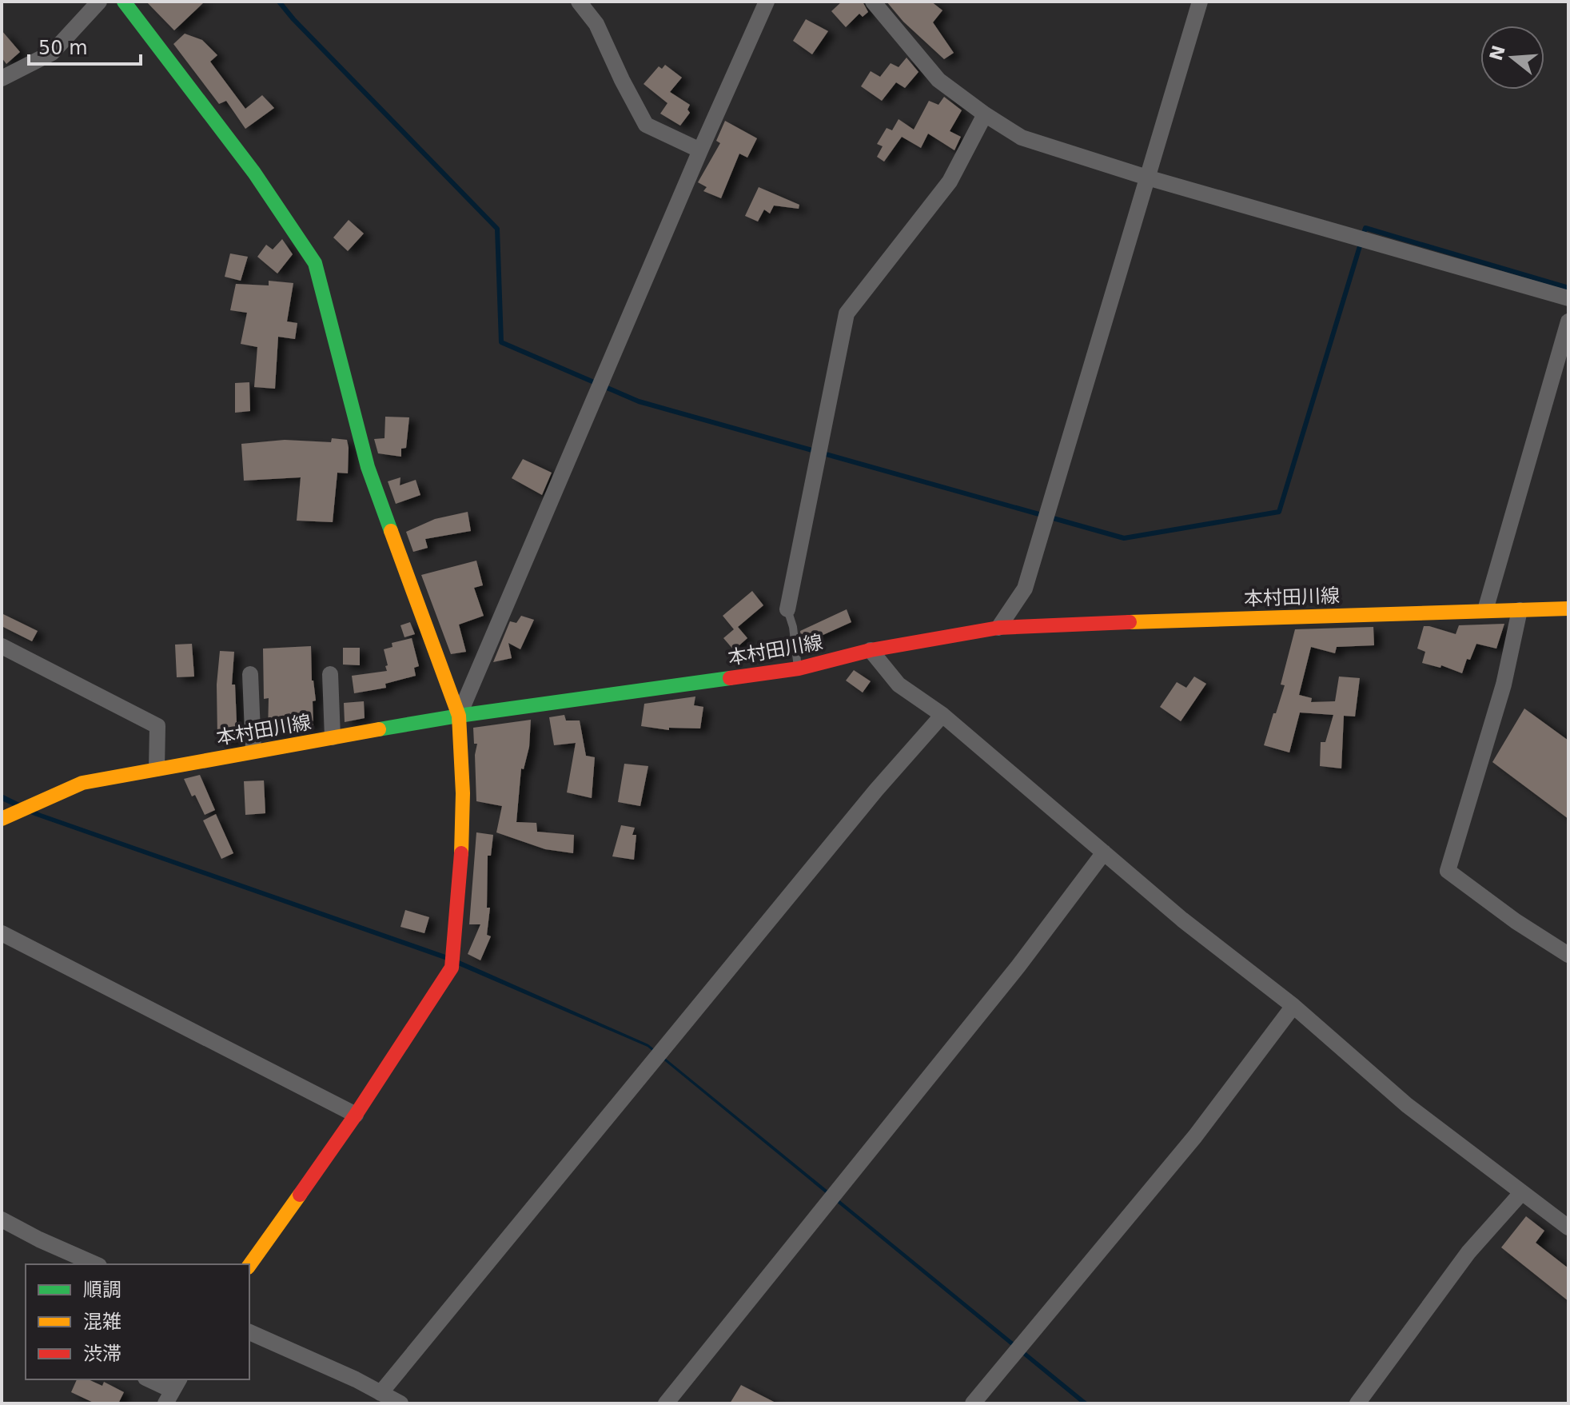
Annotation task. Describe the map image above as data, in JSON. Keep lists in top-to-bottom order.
{
  "streets": {
    "main road": ["本村田川線"]
  },
  "legend": ["順調", "混雑", "渋滞"],
  "scale_bar": "50 m",
  "north": "left"
}
